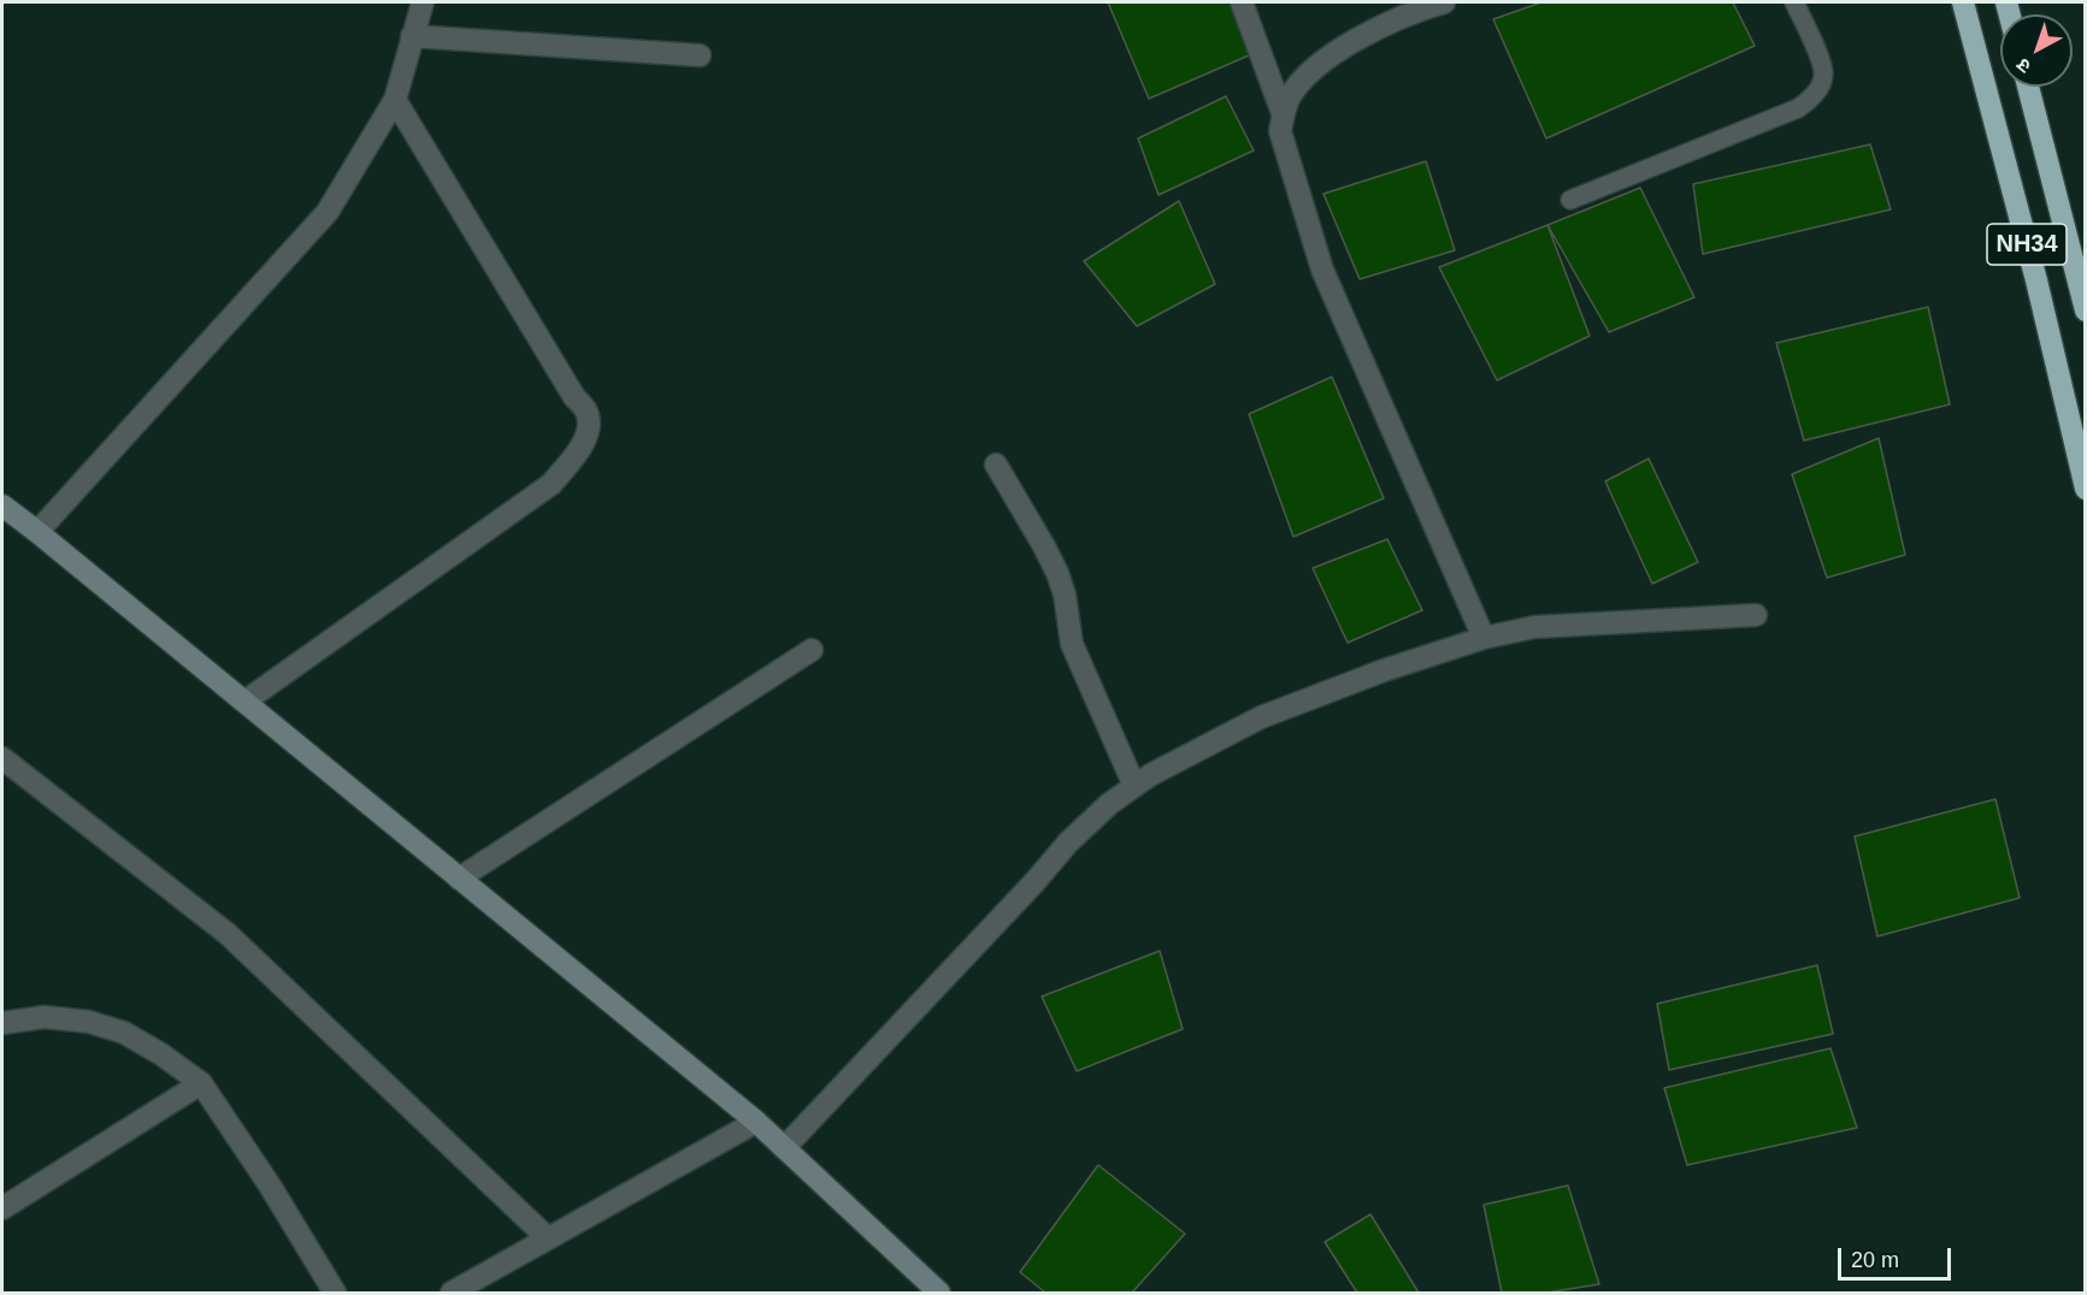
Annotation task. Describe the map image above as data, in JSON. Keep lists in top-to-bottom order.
{
  "streets": {
    "highway": ["NH34"]
  },
  "scale_bar": "20 m",
  "north": "bottom left"
}
